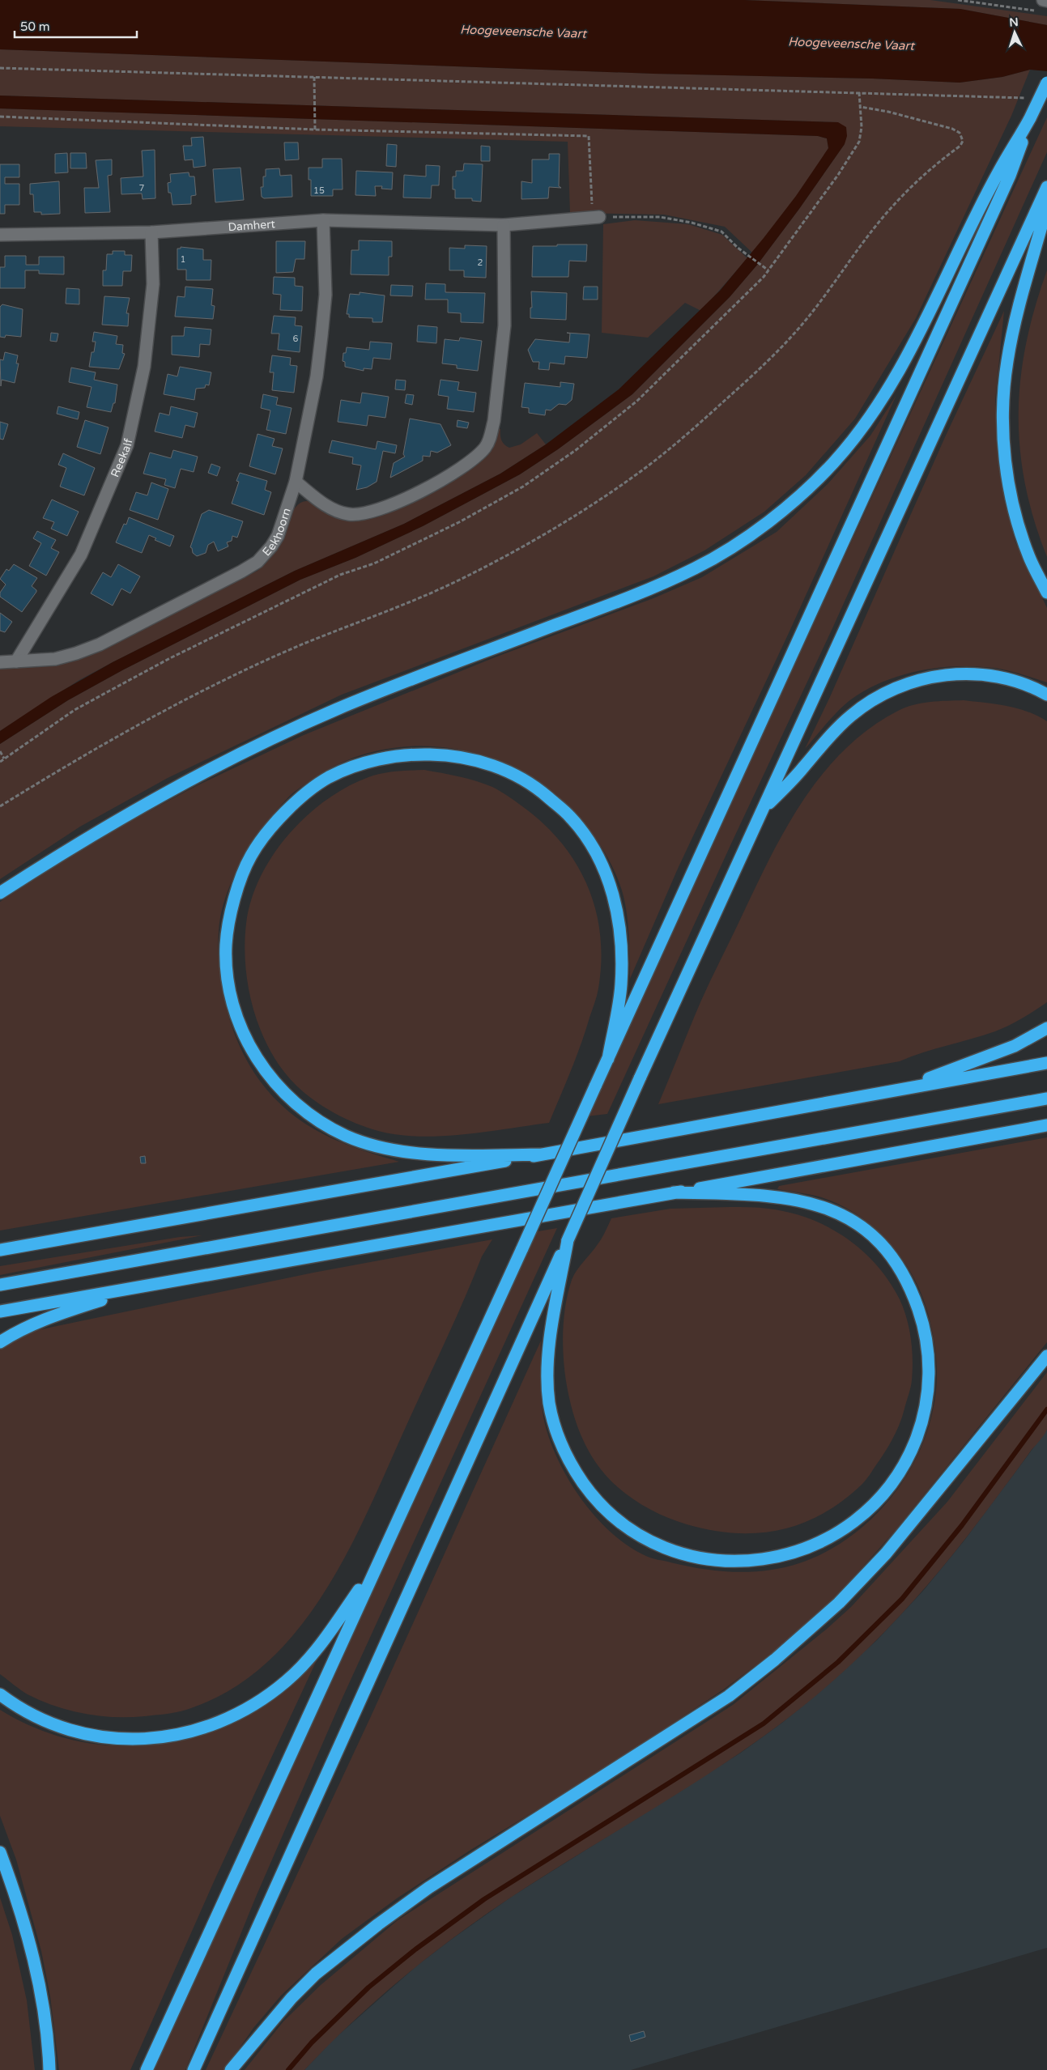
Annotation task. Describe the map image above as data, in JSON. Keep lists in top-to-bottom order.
{
  "streets": {
    "street": ["Damhert", "Reekalf", "Eekhoorn"]
  },
  "crossings": [
    ["Damhert", "Reekalf"],
    ["Damhert", "Eekhoorn"],
    ["Reekalf", "Eekhoorn"]
  ],
  "water": ["Hoogeveensche Vaart"],
  "house_numbers": [
    "7",
    "15",
    "1",
    "2",
    "6"
  ],
  "scale_bar": "50 m",
  "north": "top"
}
